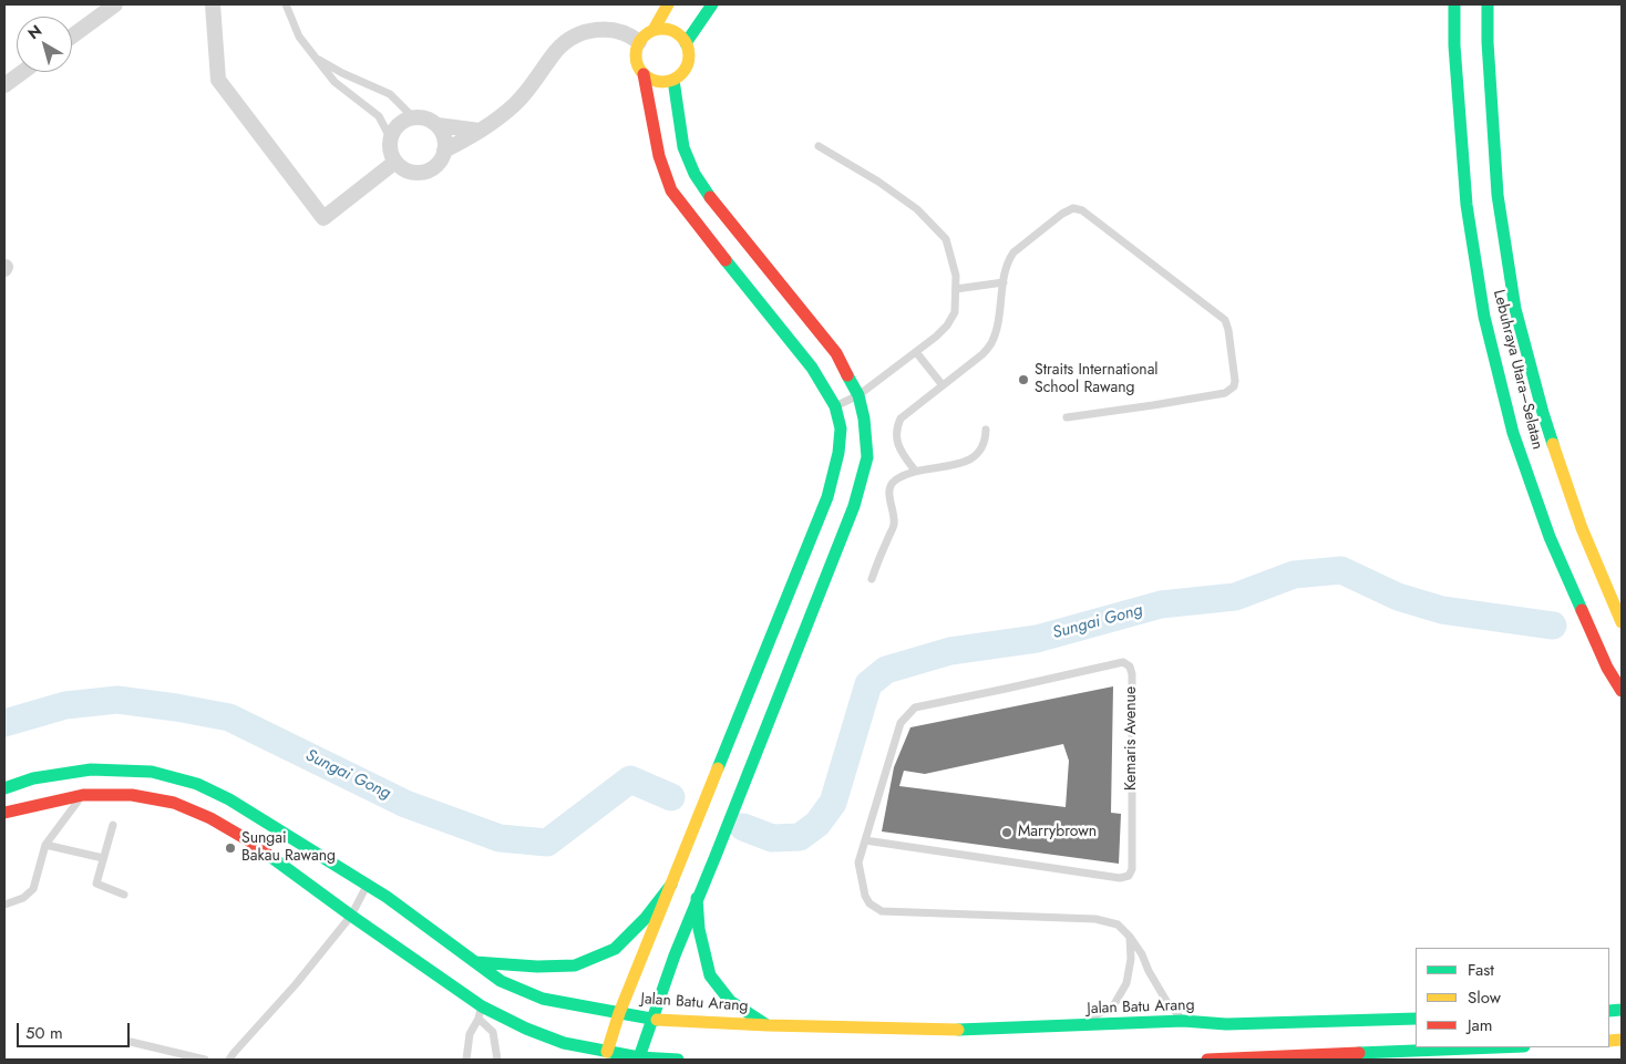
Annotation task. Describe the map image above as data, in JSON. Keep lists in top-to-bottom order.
{
  "streets": {
    "main road": ["Lebuhraya Utara–Selatan", "Jalan Batu Arang"],
    "lane": ["Kemaris Avenue"]
  },
  "crossings": [
    ["Kemaris Avenue", "Jalan Batu Arang"]
  ],
  "water": ["Sungai Gong"],
  "places": ["Straits International School Rawang", "Marrybrown", "Sungai Bakau Rawang"],
  "legend": ["Fast", "Slow", "Jam"],
  "scale_bar": "50 m",
  "north": "top left"
}
